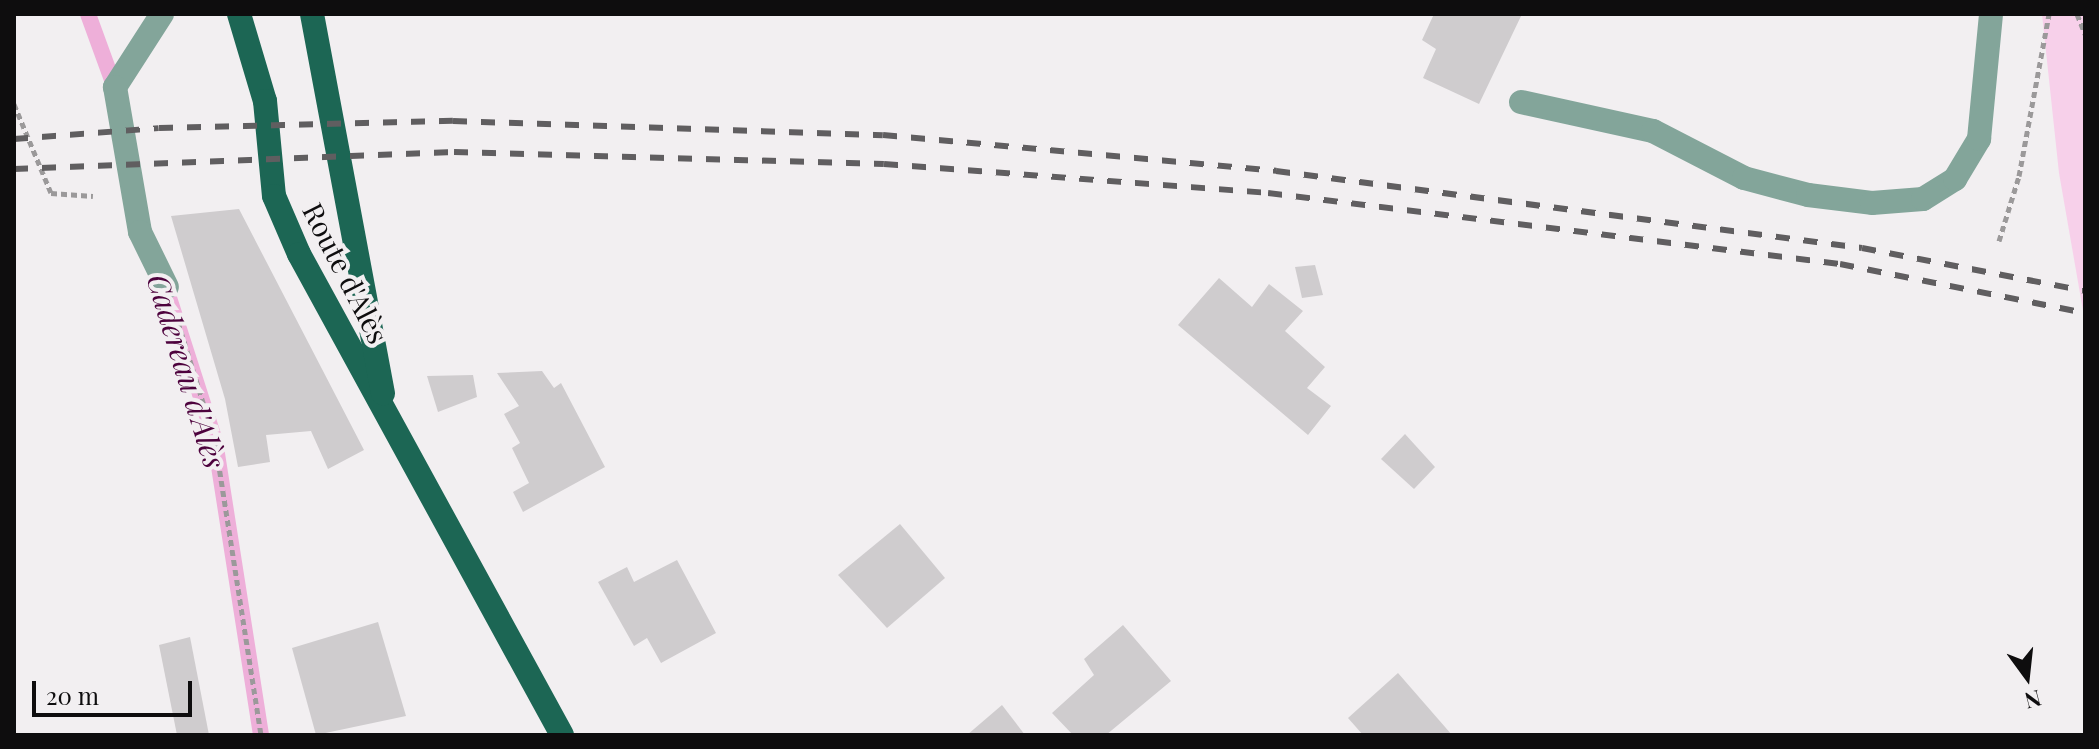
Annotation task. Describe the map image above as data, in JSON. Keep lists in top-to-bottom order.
{
  "streets": {
    "main road": ["Route d'Alès"]
  },
  "water": ["Cadereau d'Alès"],
  "scale_bar": "20 m",
  "north": "bottom"
}
